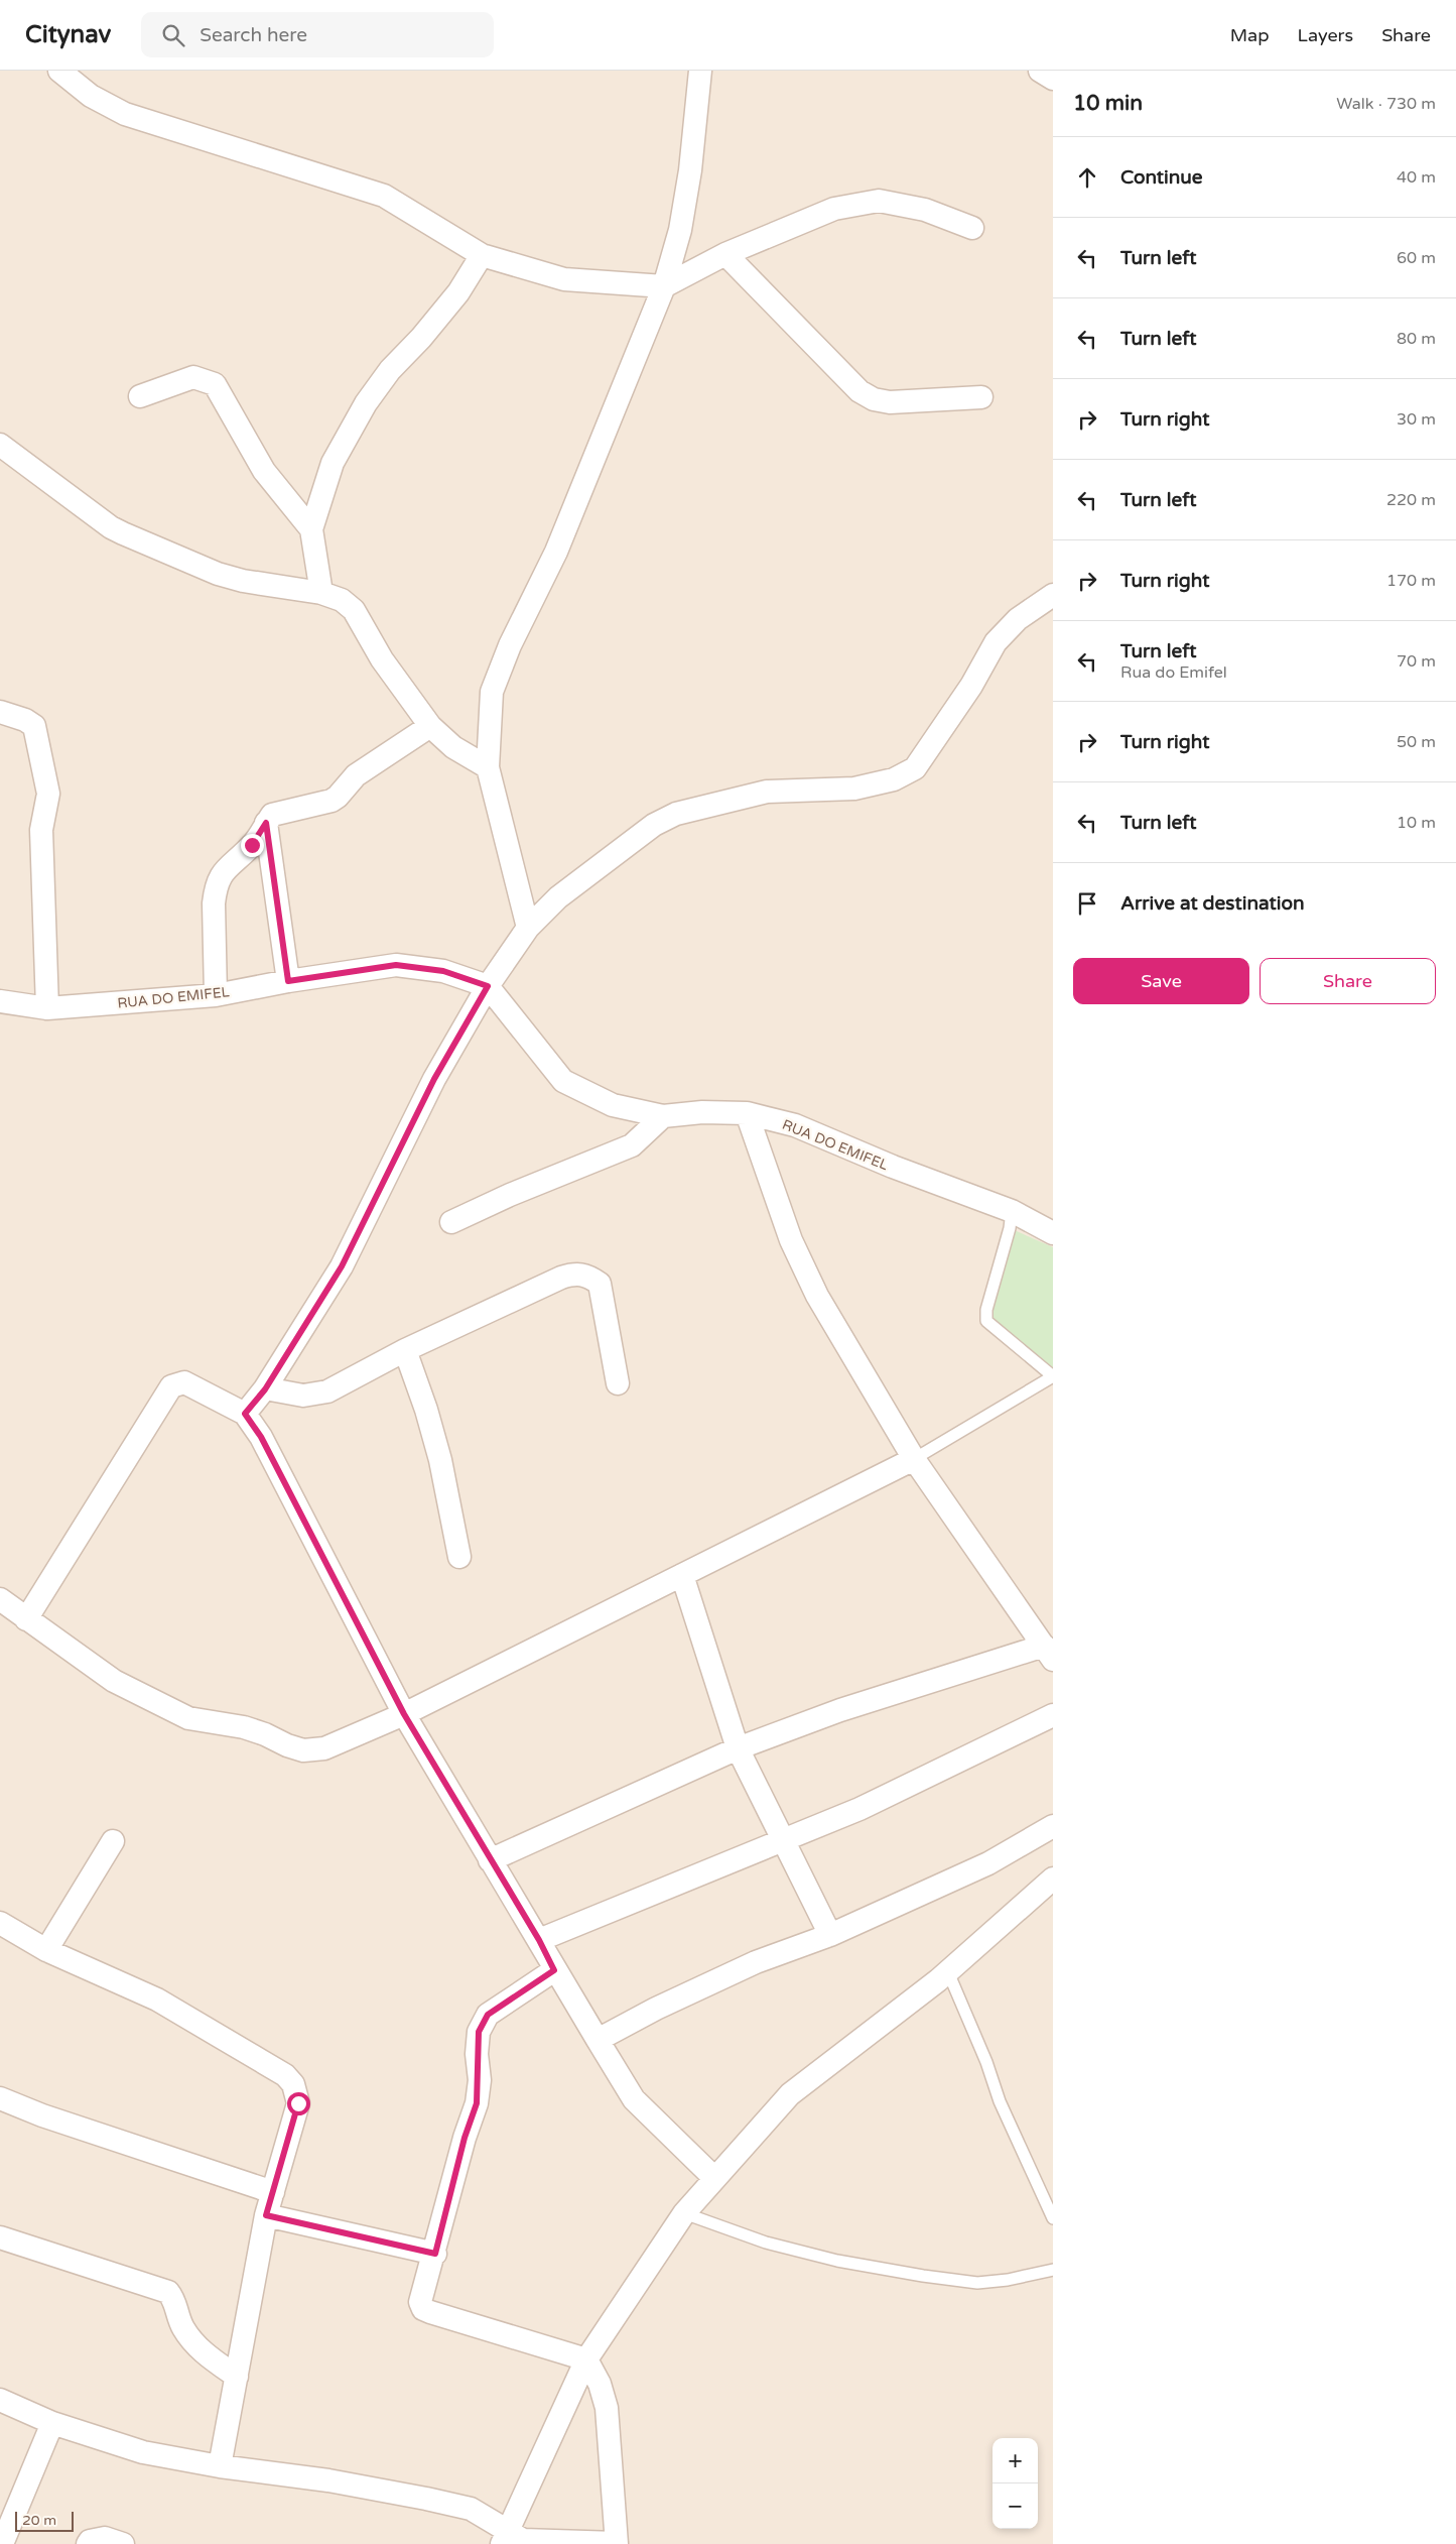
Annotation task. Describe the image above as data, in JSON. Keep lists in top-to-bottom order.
{
  "streets": {
    "street": ["RUA DO EMIFEL"]
  },
  "scale_bar": "20 m",
  "page": {
    "header": "Citynav",
    "search": "Search here",
    "nav": ["Map", "Layers", "Share"],
    "heading": ["10 min", "Walk · 730 m"],
    "list": [
      ["Continue", "40 m"],
      ["Turn left", "60 m"],
      ["Turn left", "80 m"],
      ["Turn right", "30 m"],
      ["Turn left", "220 m"],
      ["Turn right", "170 m"],
      ["Turn left", "Rua do Emifel", "70 m"],
      ["Turn right", "50 m"],
      ["Turn left", "10 m"],
      "Arrive at destination"
    ],
    "buttons": ["Save", "Share"],
    "map_buttons": ["+", "−"],
    "scale": "20 m"
  }
}
